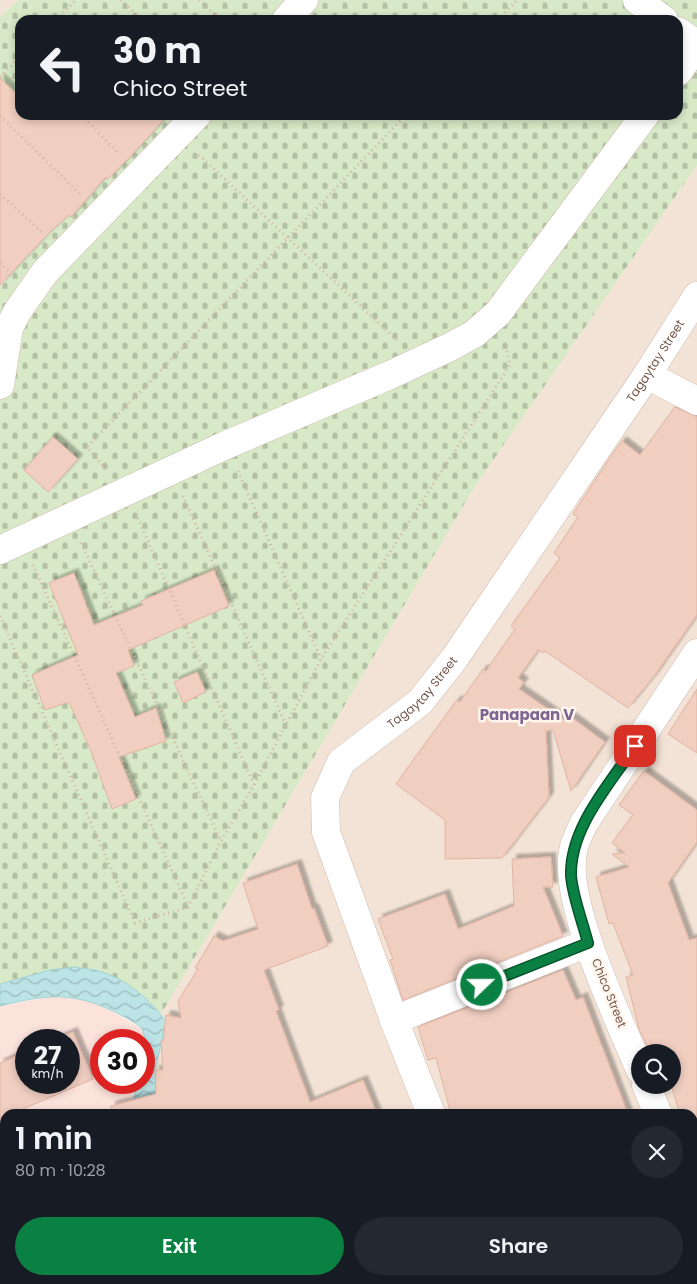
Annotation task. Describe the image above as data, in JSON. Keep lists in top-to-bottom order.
{
  "streets": {
    "street": ["Tagaytay Street", "Chico Street"]
  },
  "districts": ["Panapaan V"],
  "page": {
    "turn": ["30 m", "Chico Street"],
    "speed": "27 km/h",
    "limit": "30",
    "heading": ["1 min", "80 m · 10:28"],
    "buttons": ["Exit", "Share"]
  }
}
